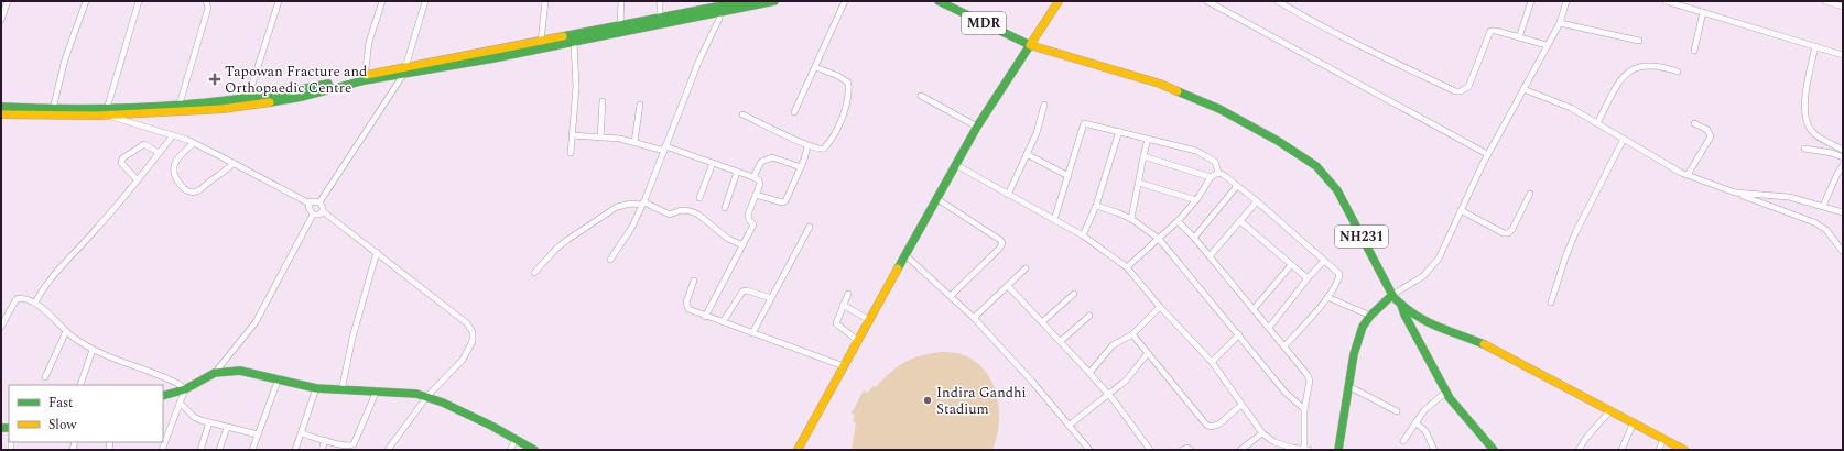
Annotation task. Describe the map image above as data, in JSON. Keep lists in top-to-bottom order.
{
  "streets": {
    "main road": ["MDR", "NH231"]
  },
  "crossings": [
    ["MDR", "NH231"]
  ],
  "places": {
    "health": ["Tapowan Fracture and Orthopaedic Centre"],
    "other": ["Indira Gandhi Stadium"]
  },
  "legend": ["Fast", "Slow"]
}
